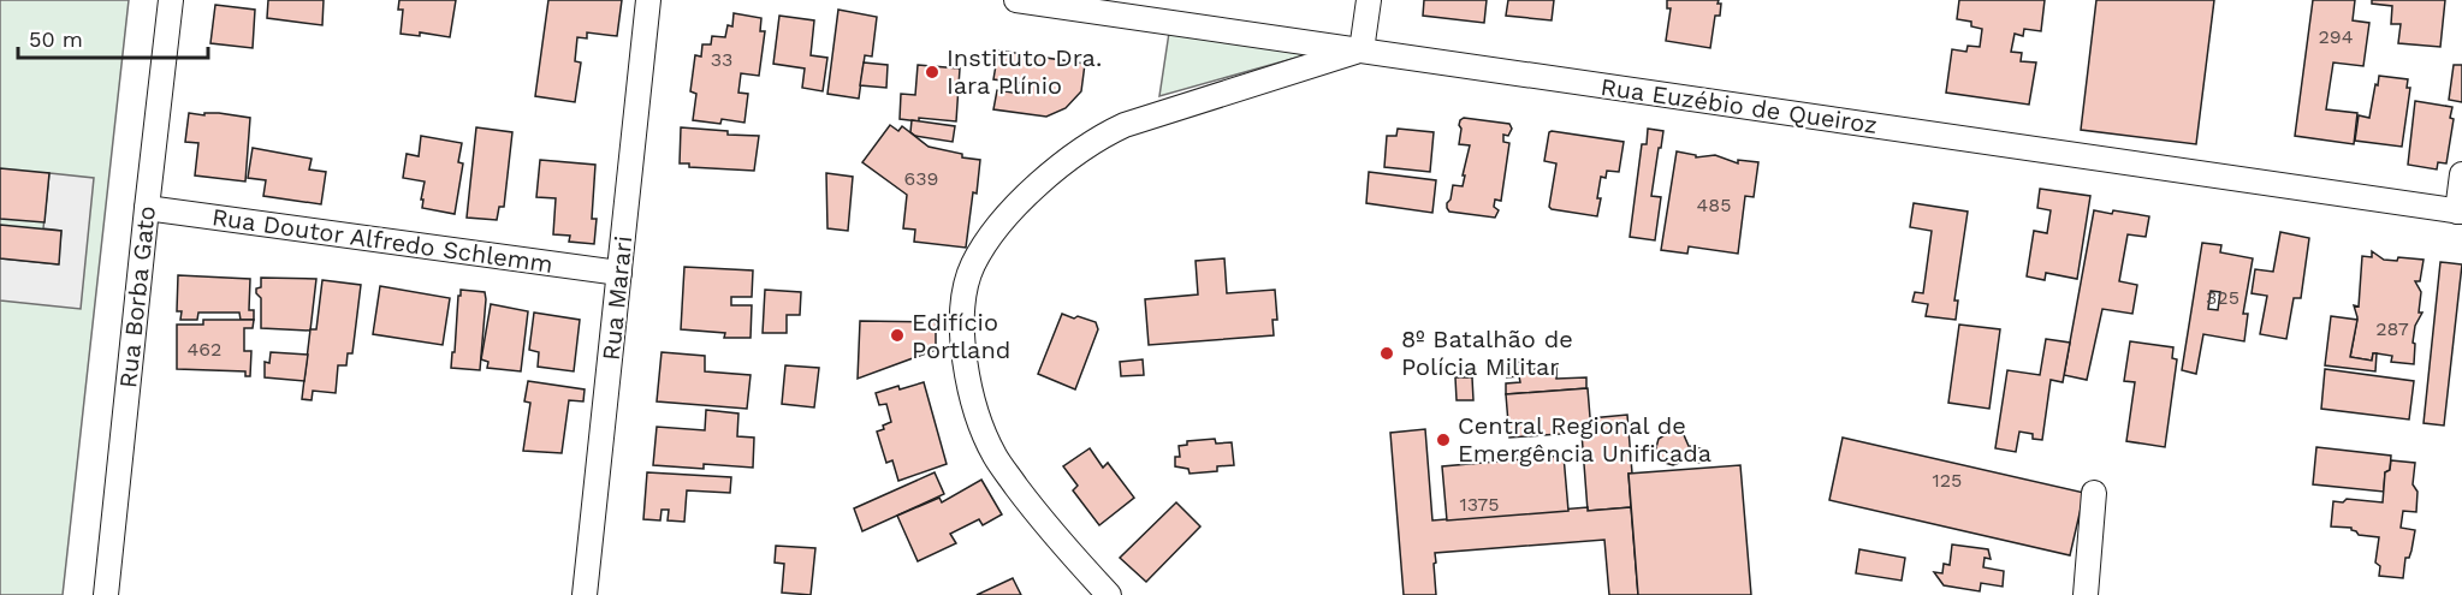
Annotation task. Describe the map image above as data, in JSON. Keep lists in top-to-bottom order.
{
  "streets": {
    "street": [
      "Rua Euzébio de Queiroz",
      "Rua Doutor Alfredo Schlemm",
      "Rua Borba Gato",
      "Rua Marari"
    ]
  },
  "crossings": [
    ["Rua Doutor Alfredo Schlemm", "Rua Borba Gato"],
    ["Rua Doutor Alfredo Schlemm", "Rua Marari"]
  ],
  "places": [
    "Instituto Dra. Iara Plínio",
    "Edifício Portland",
    "8º Batalhão de Polícia Militar",
    "Central Regional de Emergência Unificada"
  ],
  "house_numbers": [
    "294",
    "33",
    "639",
    "485",
    "325",
    "287",
    "462",
    "125",
    "1375"
  ],
  "scale_bar": "50 m"
}
